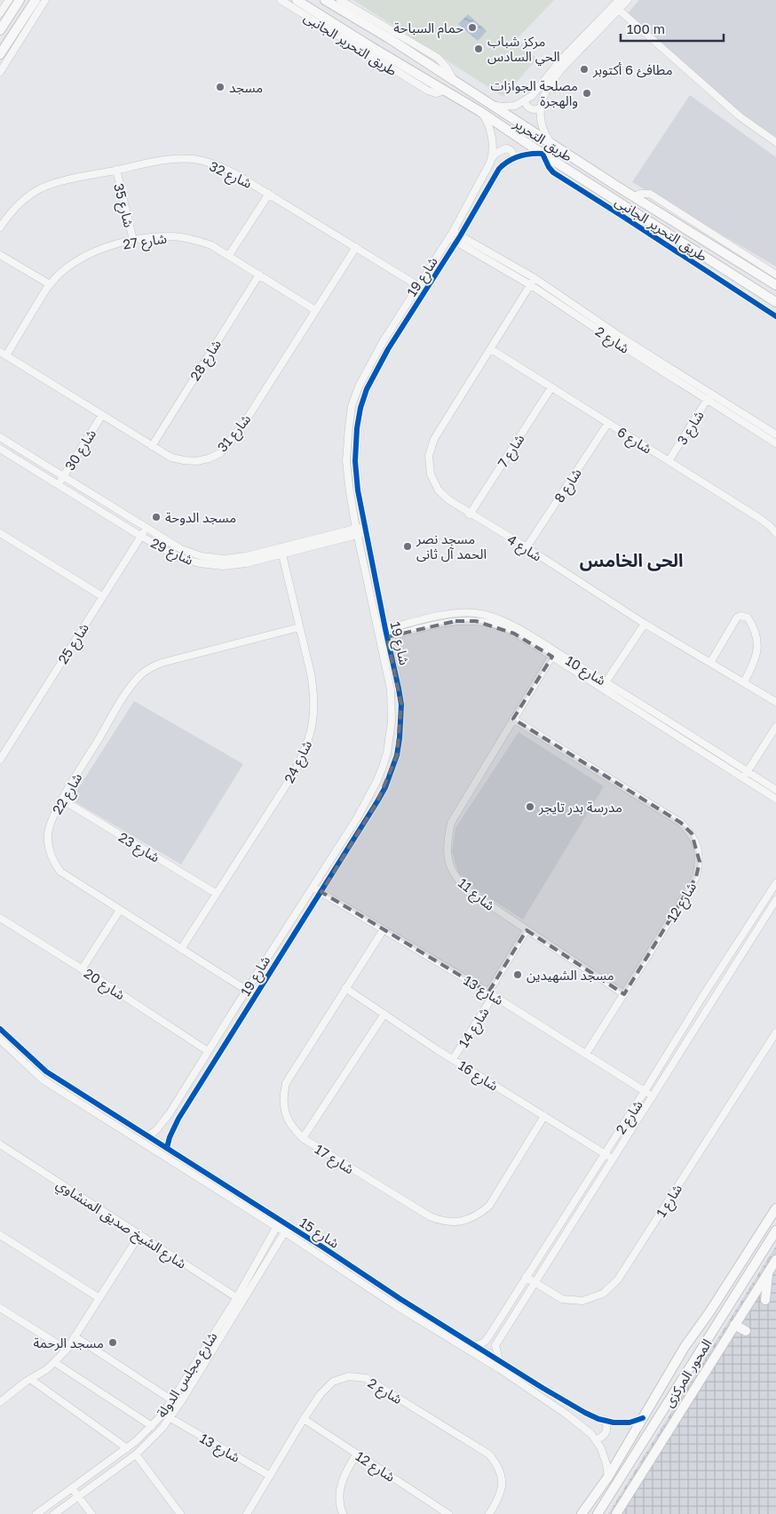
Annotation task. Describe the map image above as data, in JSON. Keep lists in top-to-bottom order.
{
  "streets": {
    "street": [
      "طريق التحرير الجانبى",
      "طريق التحرير",
      "شارع 32",
      "شارع 35",
      "شارع 27",
      "شارع 19",
      "شارع 2",
      "شارع 28",
      "شارع 3",
      "شارع 31",
      "شارع 6",
      "شارع 30",
      "شارع 7",
      "شارع 8",
      "شارع 4",
      "شارع 29",
      "شارع 25",
      "شارع 10",
      "شارع 24",
      "شارع 22",
      "شارع 23",
      "شارع 11",
      "شارع 12",
      "شارع 20",
      "شارع 13",
      "شارع 14",
      "شارع 16",
      "شارع 17",
      "شارع 1",
      "شارع الشيخ صديق المنشاوي",
      "شارع 15",
      "المحور المركزى",
      "شارع مجلس الدولة"
    ]
  },
  "crossings": [
    ["طريق التحرير الجانبى", "طريق التحرير"],
    ["طريق التحرير الجانبى", "شارع 19"],
    ["طريق التحرير", "شارع 19"],
    ["شارع 32", "شارع 35"],
    ["شارع 32", "شارع 19"],
    ["شارع 32", "شارع 31"],
    ["شارع 35", "شارع 27"],
    ["شارع 27", "شارع 28"],
    ["شارع 27", "شارع 31"],
    ["شارع 19", "شارع 2"],
    ["شارع 19", "شارع 29"],
    ["شارع 19", "شارع 10"],
    ["شارع 19", "شارع 22"],
    ["شارع 19", "شارع 20"],
    ["شارع 19", "شارع 13"],
    ["شارع 19", "شارع 15"],
    ["شارع 2", "شارع 3"],
    ["شارع 2", "شارع 4"],
    ["شارع 2", "شارع 12"],
    ["شارع 2", "شارع 13"],
    ["شارع 2", "شارع 16"],
    ["شارع 2", "شارع 1"],
    ["شارع 2", "شارع 15"],
    ["شارع 28", "شارع 31"],
    ["شارع 3", "شارع 6"],
    ["شارع 31", "شارع 30"],
    ["شارع 6", "شارع 7"],
    ["شارع 6", "شارع 8"],
    ["شارع 6", "شارع 4"],
    ["شارع 30", "شارع 29"],
    ["شارع 7", "شارع 4"],
    ["شارع 8", "شارع 4"],
    ["شارع 29", "شارع 25"],
    ["شارع 29", "شارع 24"],
    ["شارع 10", "شارع 11"],
    ["شارع 24", "شارع 22"],
    ["شارع 24", "شارع 23"],
    ["شارع 22", "شارع 23"],
    ["شارع 11", "شارع 12"],
    ["شارع 11", "شارع 14"],
    ["شارع 12", "شارع 13"],
    ["شارع 13", "شارع 14"],
    ["شارع 13", "شارع 17"],
    ["شارع 13", "شارع مجلس الدولة"],
    ["شارع 14", "شارع 16"],
    ["شارع 16", "شارع 17"],
    ["شارع الشيخ صديق المنشاوي", "شارع مجلس الدولة"],
    ["شارع 15", "شارع مجلس الدولة"]
  ],
  "districts": ["الحى الخامس"],
  "places": [
    "حمام السباحة",
    "مركز شباب الحي السادس",
    "مطافئ 6 أكتوبر",
    "مسجد",
    "مصلحة الجوازات والهجرة",
    "مسجد الدوحة",
    "مسجد نصر الحمد آل ثانى",
    "مدرسة بدر تايجر",
    "مسجد الشهيدين",
    "مسجد الرحمة"
  ],
  "scale_bar": "100 m"
}
